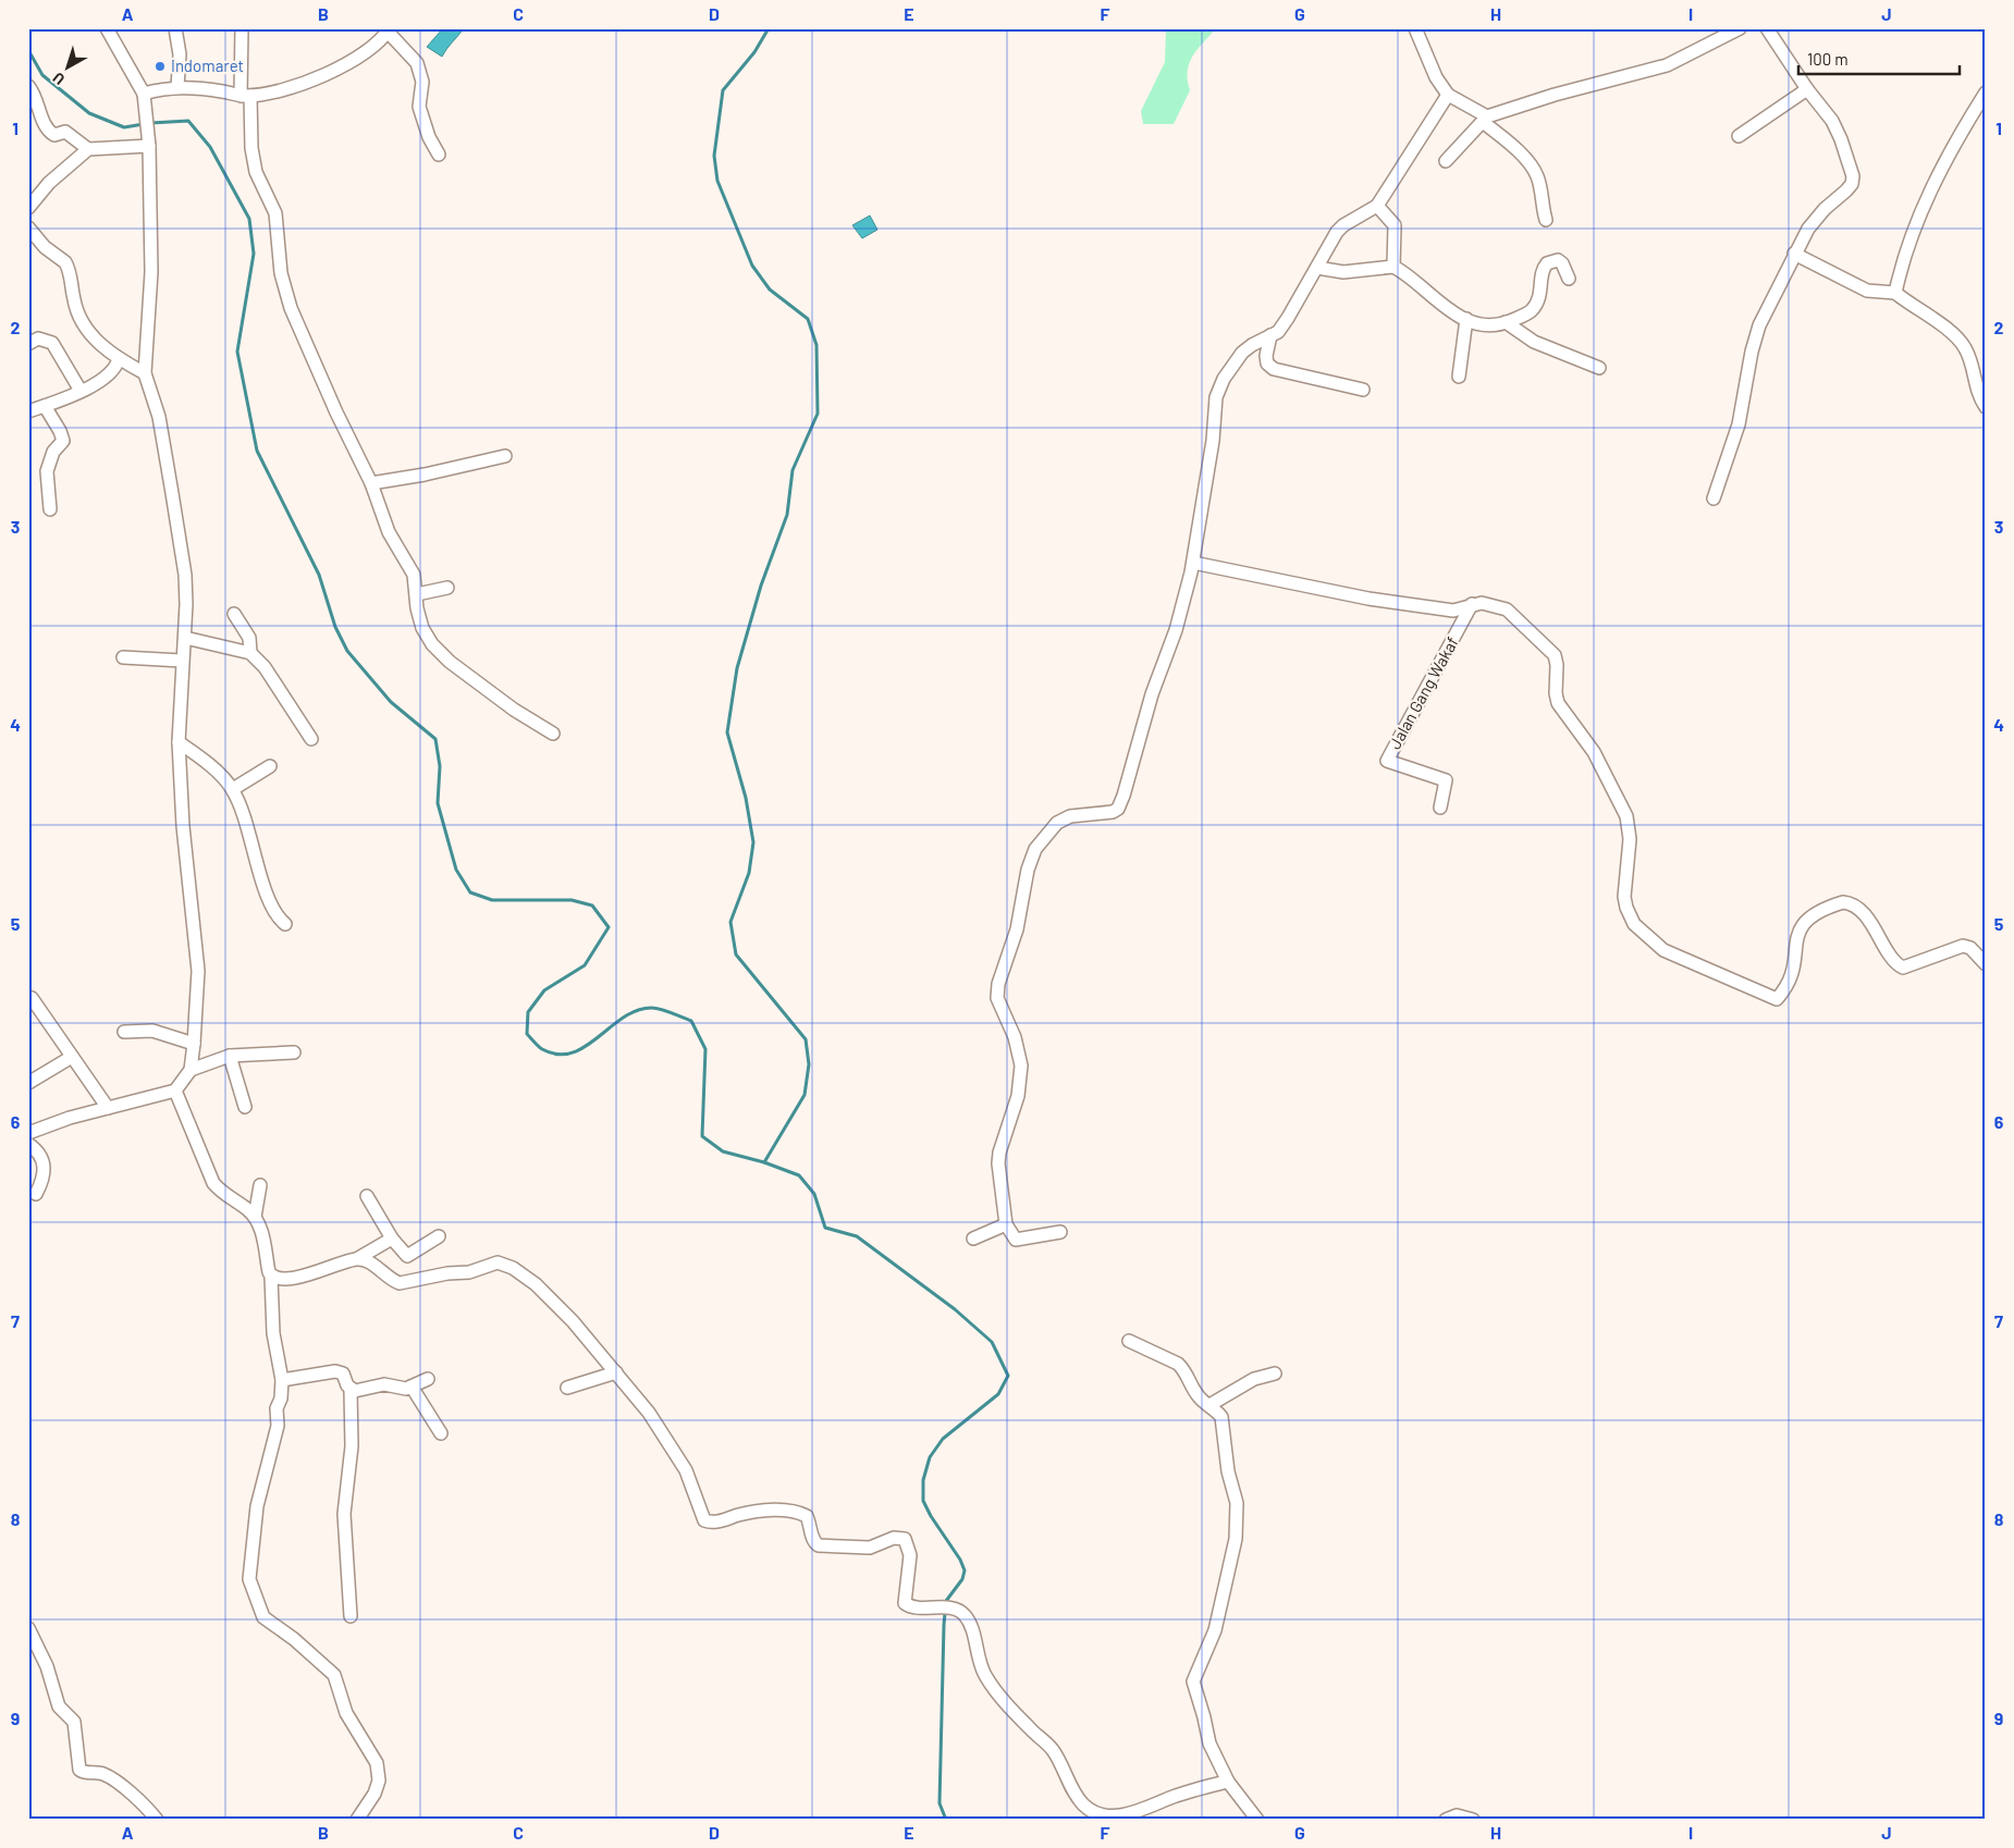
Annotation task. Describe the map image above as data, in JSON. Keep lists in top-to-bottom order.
{
  "streets": {
    "street": ["Jalan Gang Wakaf"]
  },
  "places": ["Indomaret"],
  "scale_bar": "100 m",
  "north": "bottom left",
  "grid": {
    "columns": [
      "A",
      "B",
      "C",
      "D",
      "E",
      "F",
      "G",
      "H",
      "I",
      "J"
    ],
    "rows": [
      "1",
      "2",
      "3",
      "4",
      "5",
      "6",
      "7",
      "8",
      "9"
    ]
  }
}
